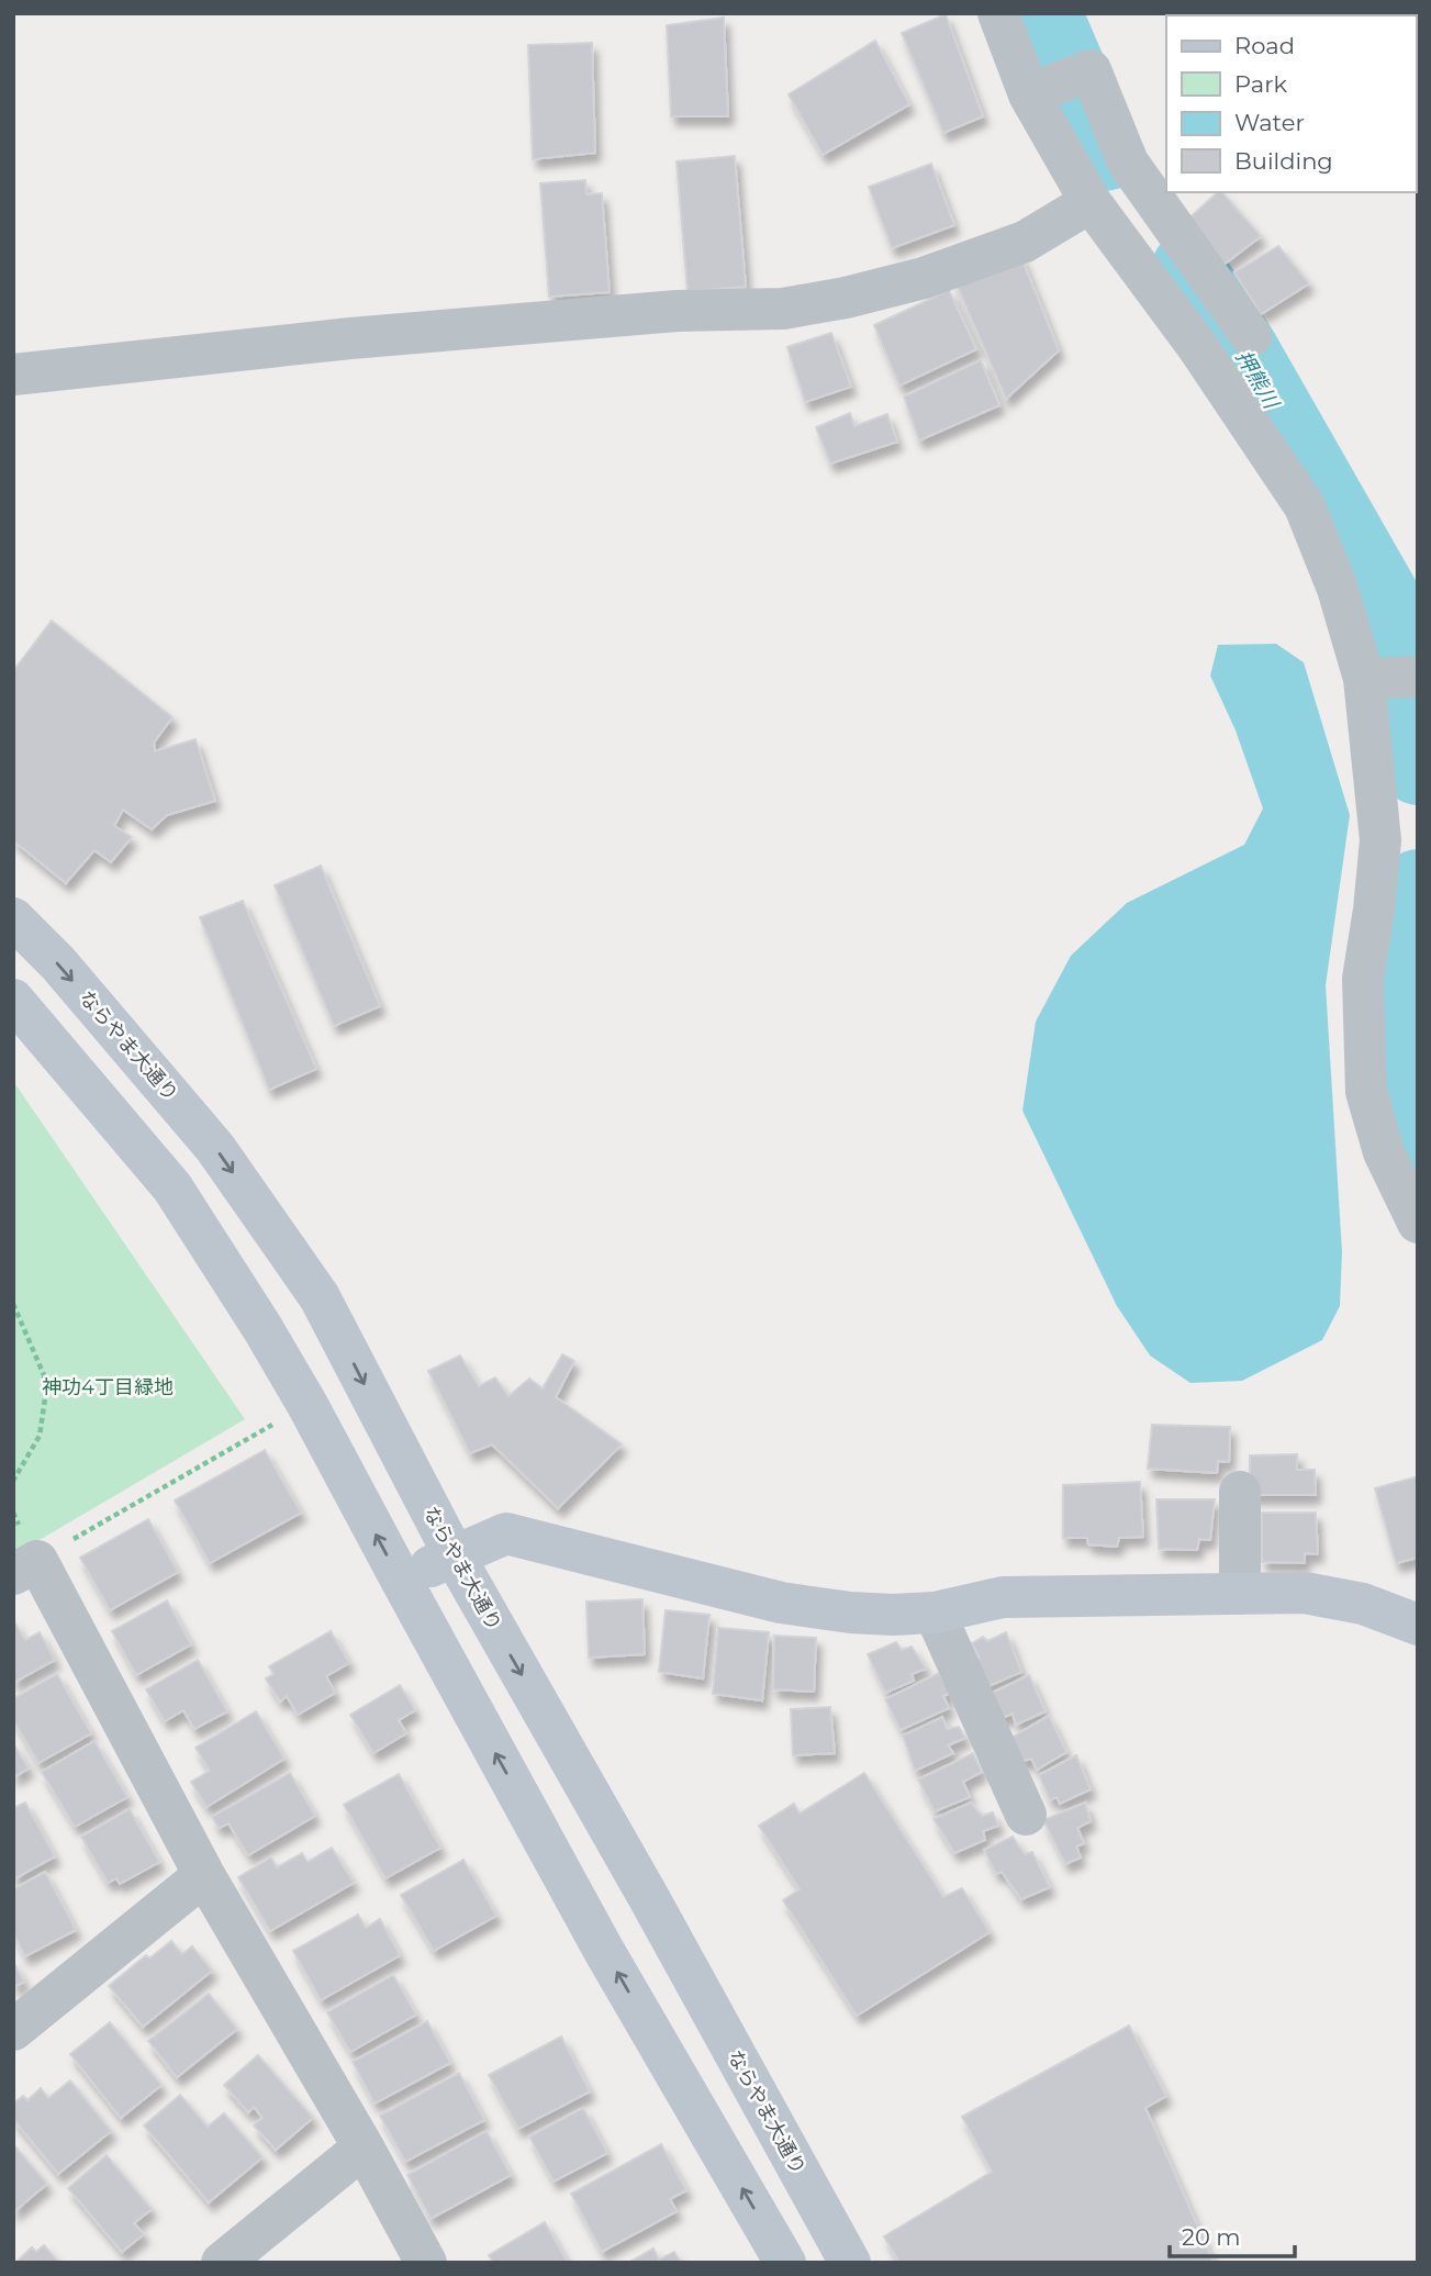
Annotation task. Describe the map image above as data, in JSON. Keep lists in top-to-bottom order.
{
  "streets": {
    "street": ["ならやま大通り"]
  },
  "water": ["押熊川"],
  "parks": ["神功4丁目緑地"],
  "legend": [
    "Road",
    "Park",
    "Water",
    "Building"
  ],
  "scale_bar": "20 m"
}
